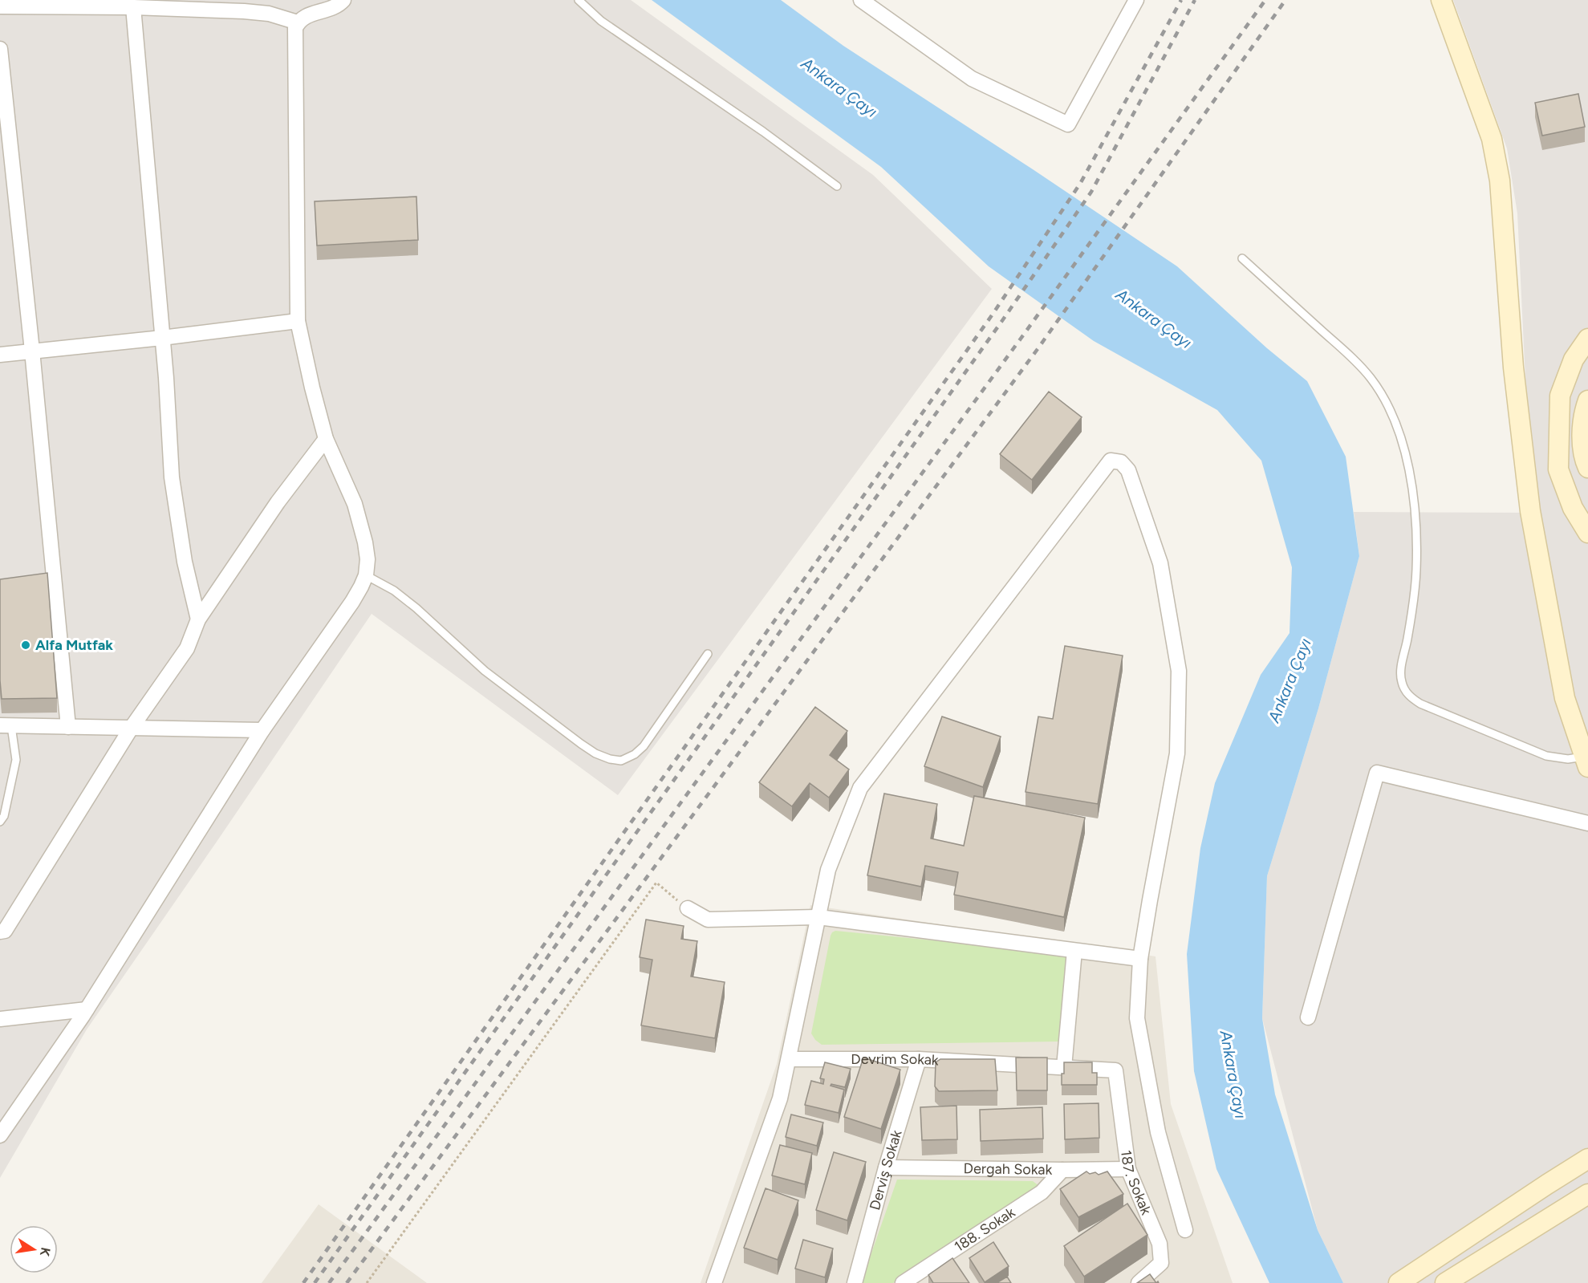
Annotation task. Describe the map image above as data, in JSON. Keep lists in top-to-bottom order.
{
  "streets": {
    "street": [
      "Devrim Sokak",
      "Dergah Sokak",
      "Derviş Sokak",
      "187. Sokak",
      "188. Sokak"
    ]
  },
  "crossings": [
    ["Devrim Sokak", "Derviş Sokak"],
    ["Devrim Sokak", "187. Sokak"],
    ["Dergah Sokak", "Derviş Sokak"],
    ["Dergah Sokak", "187. Sokak"],
    ["Dergah Sokak", "188. Sokak"]
  ],
  "water": ["Ankara Çayı"],
  "places": ["Alfa Mutfak"],
  "north": "right"
}
